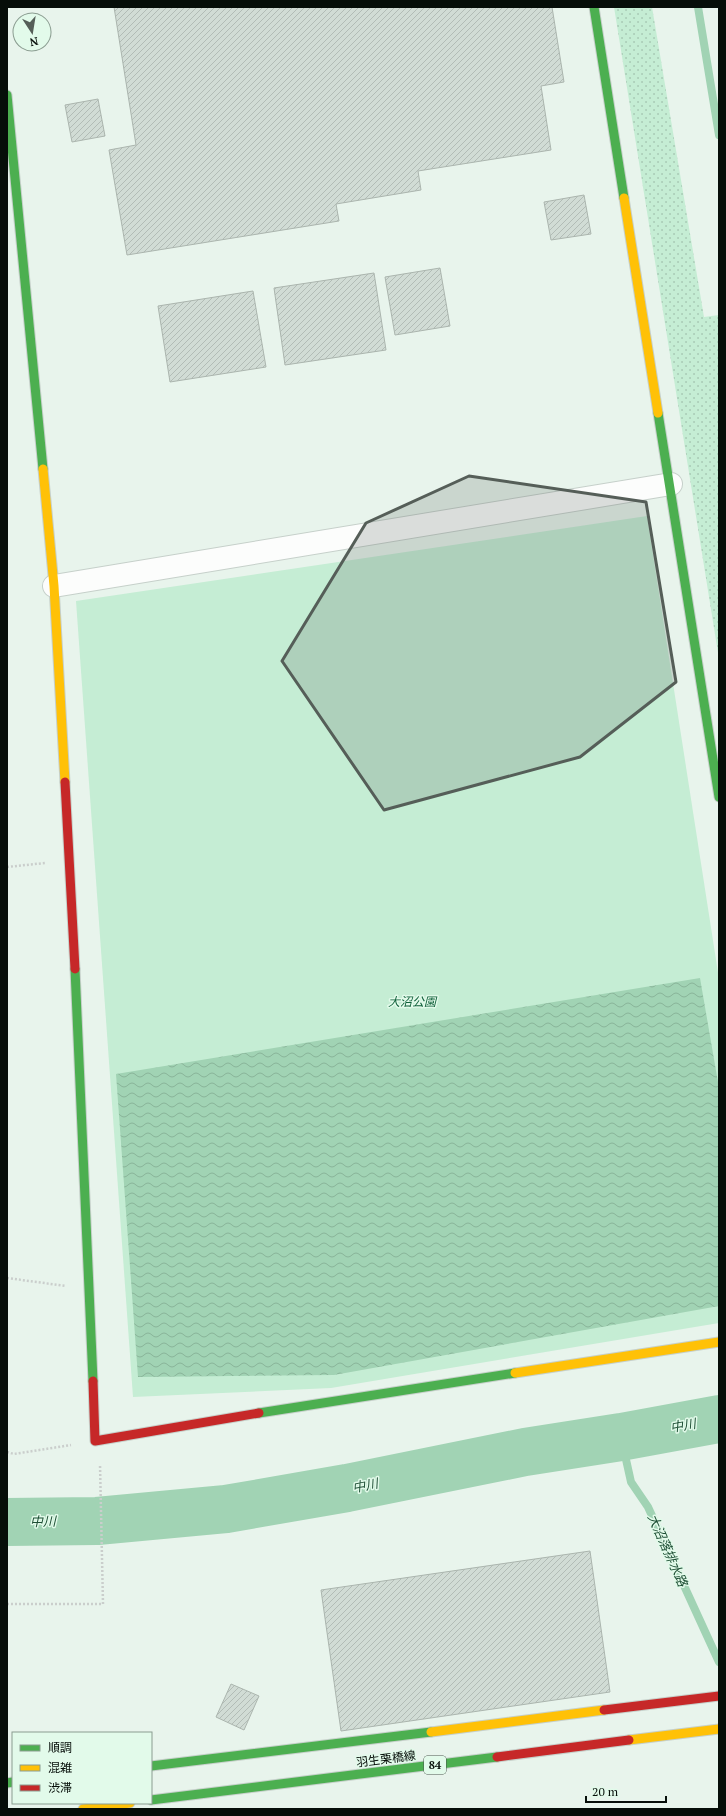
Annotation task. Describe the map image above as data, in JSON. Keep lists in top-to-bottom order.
{
  "streets": {
    "street": ["羽生栗橋線", "84"]
  },
  "water": ["中川", "大沼落排水路"],
  "parks": ["大沼公園"],
  "legend": ["順調", "混雑", "渋滞"],
  "scale_bar": "20 m",
  "north": "bottom"
}
